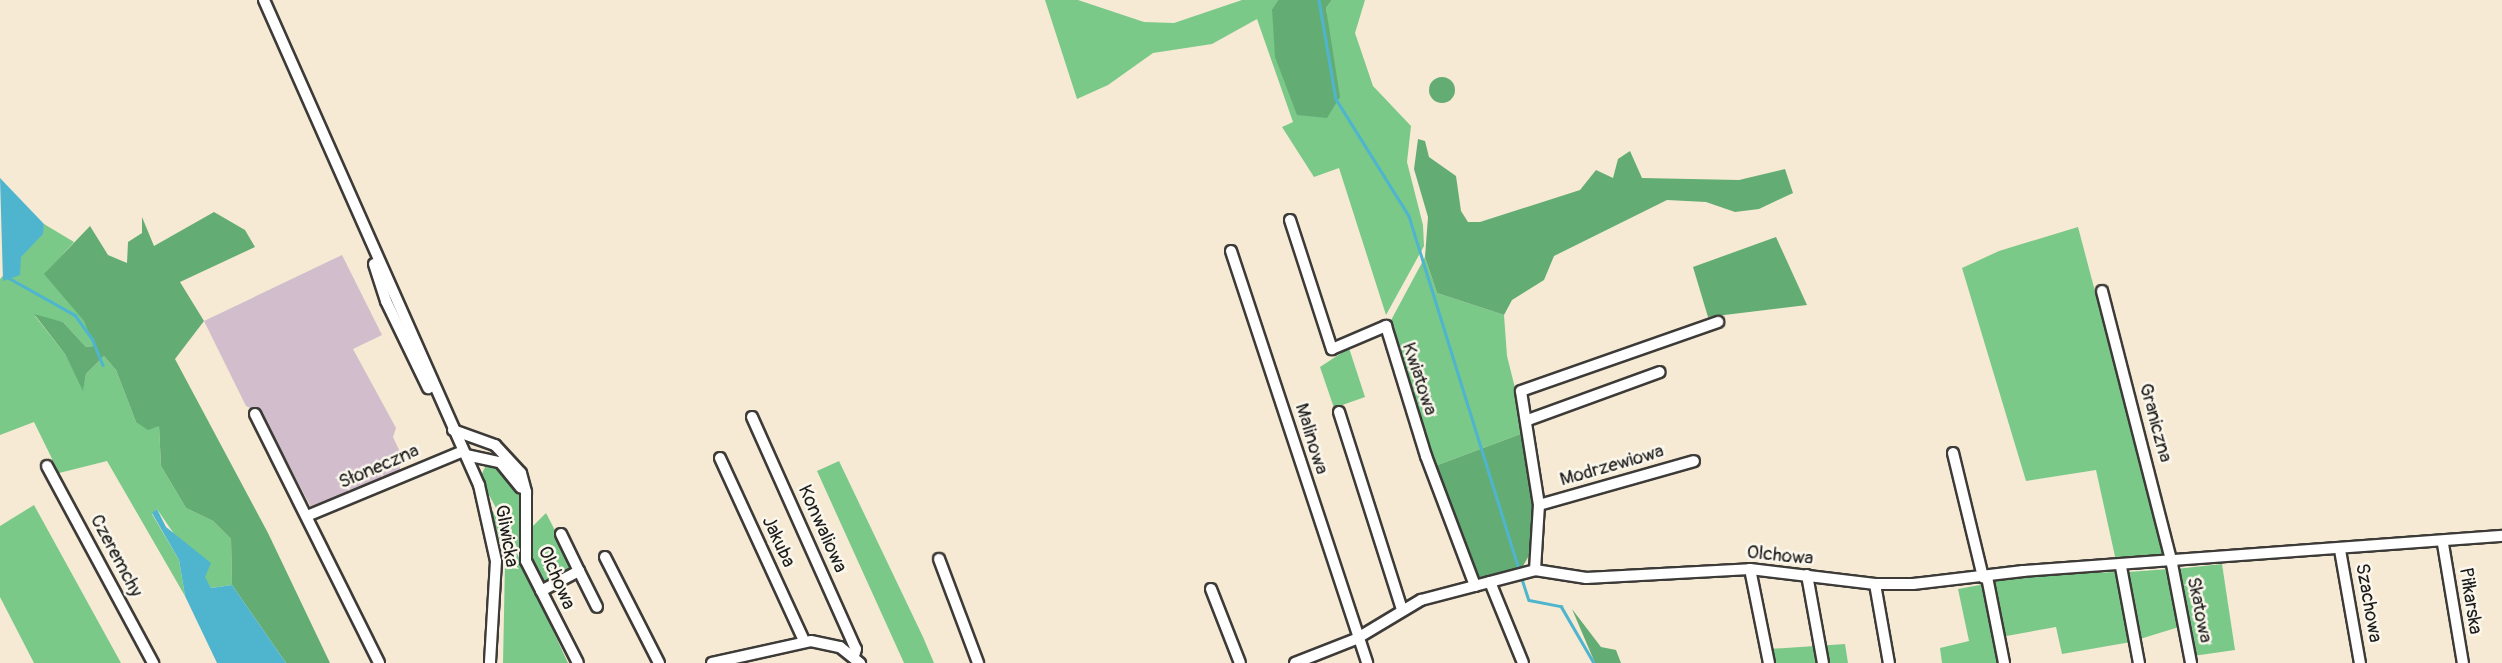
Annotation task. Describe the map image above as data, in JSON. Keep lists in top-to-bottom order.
{
  "streets": {
    "street": [
      "Kwiatowa",
      "Graniczna",
      "Malinowa",
      "Modrzewiowa",
      "Słoneczna",
      "Konwaliowa",
      "Gliwicka",
      "Jakuba",
      "Czeremchy",
      "Olchowa",
      "Piłkarska",
      "Szachowa",
      "Skatowa"
    ]
  },
  "crossings": [
    ["Kwiatowa", "Olchowa"],
    ["Graniczna", "Olchowa"],
    ["Graniczna", "Skatowa"],
    ["Malinowa", "Olchowa"],
    ["Słoneczna", "Gliwicka"],
    ["Gliwicka", "Olchowa"],
    ["Olchowa", "Piłkarska"],
    ["Olchowa", "Szachowa"],
    ["Olchowa", "Skatowa"]
  ]
}
